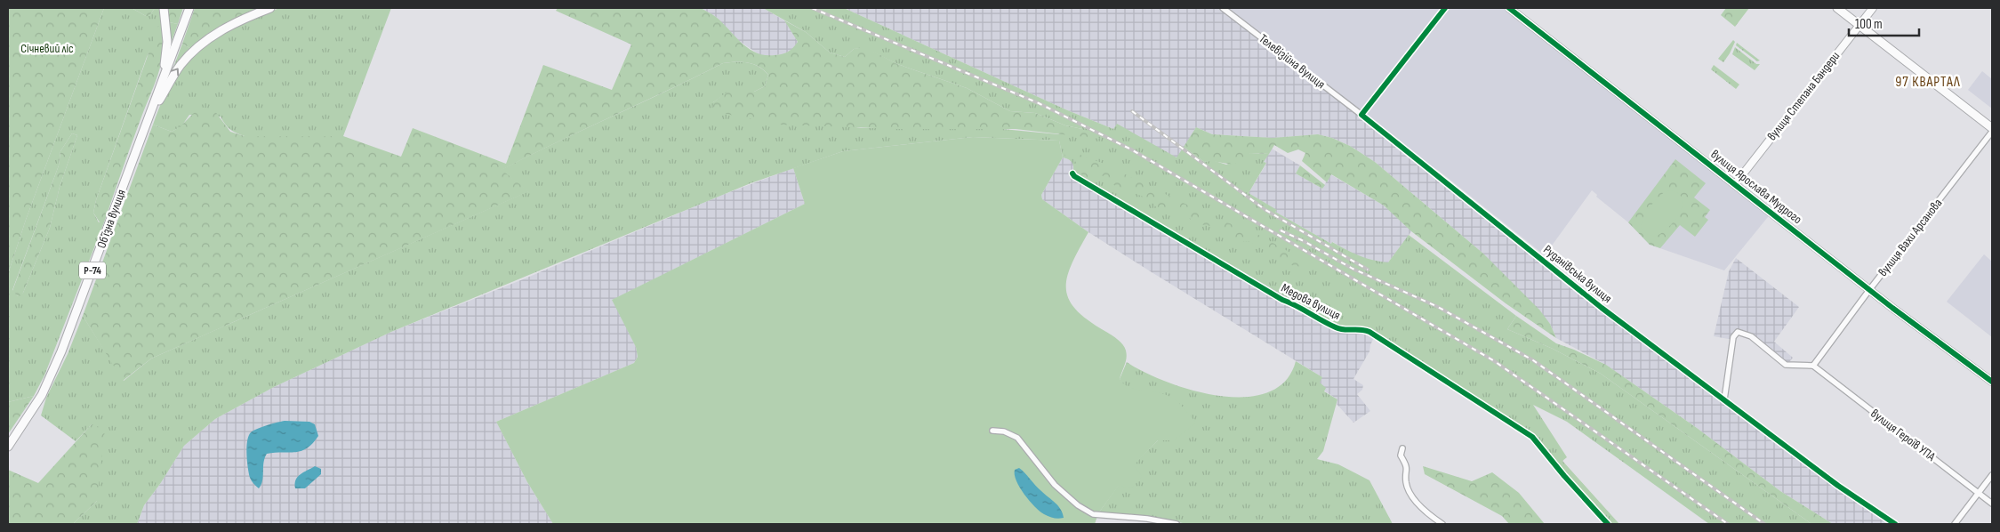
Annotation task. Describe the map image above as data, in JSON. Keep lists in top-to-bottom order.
{
  "streets": {
    "main road": ["Обʼїзна вулиця", "Р-74"],
    "street": [
      "Телевізійна вулиця",
      "вулиця Степана Бандери",
      "вулиця Ярослава Мудрого",
      "вулиця Вахи Арсанова",
      "Руданівська вулиця",
      "Медова вулиця",
      "вулиця Героїв УПА"
    ]
  },
  "crossings": [
    ["Телевізійна вулиця", "Руданівська вулиця"],
    ["вулиця Степана Бандери", "вулиця Ярослава Мудрого"],
    ["вулиця Ярослава Мудрого", "вулиця Вахи Арсанова"],
    ["вулиця Вахи Арсанова", "вулиця Героїв УПА"]
  ],
  "districts": ["97 КВАРТАЛ"],
  "parks": ["Січневий ліс"],
  "scale_bar": "100 m"
}
